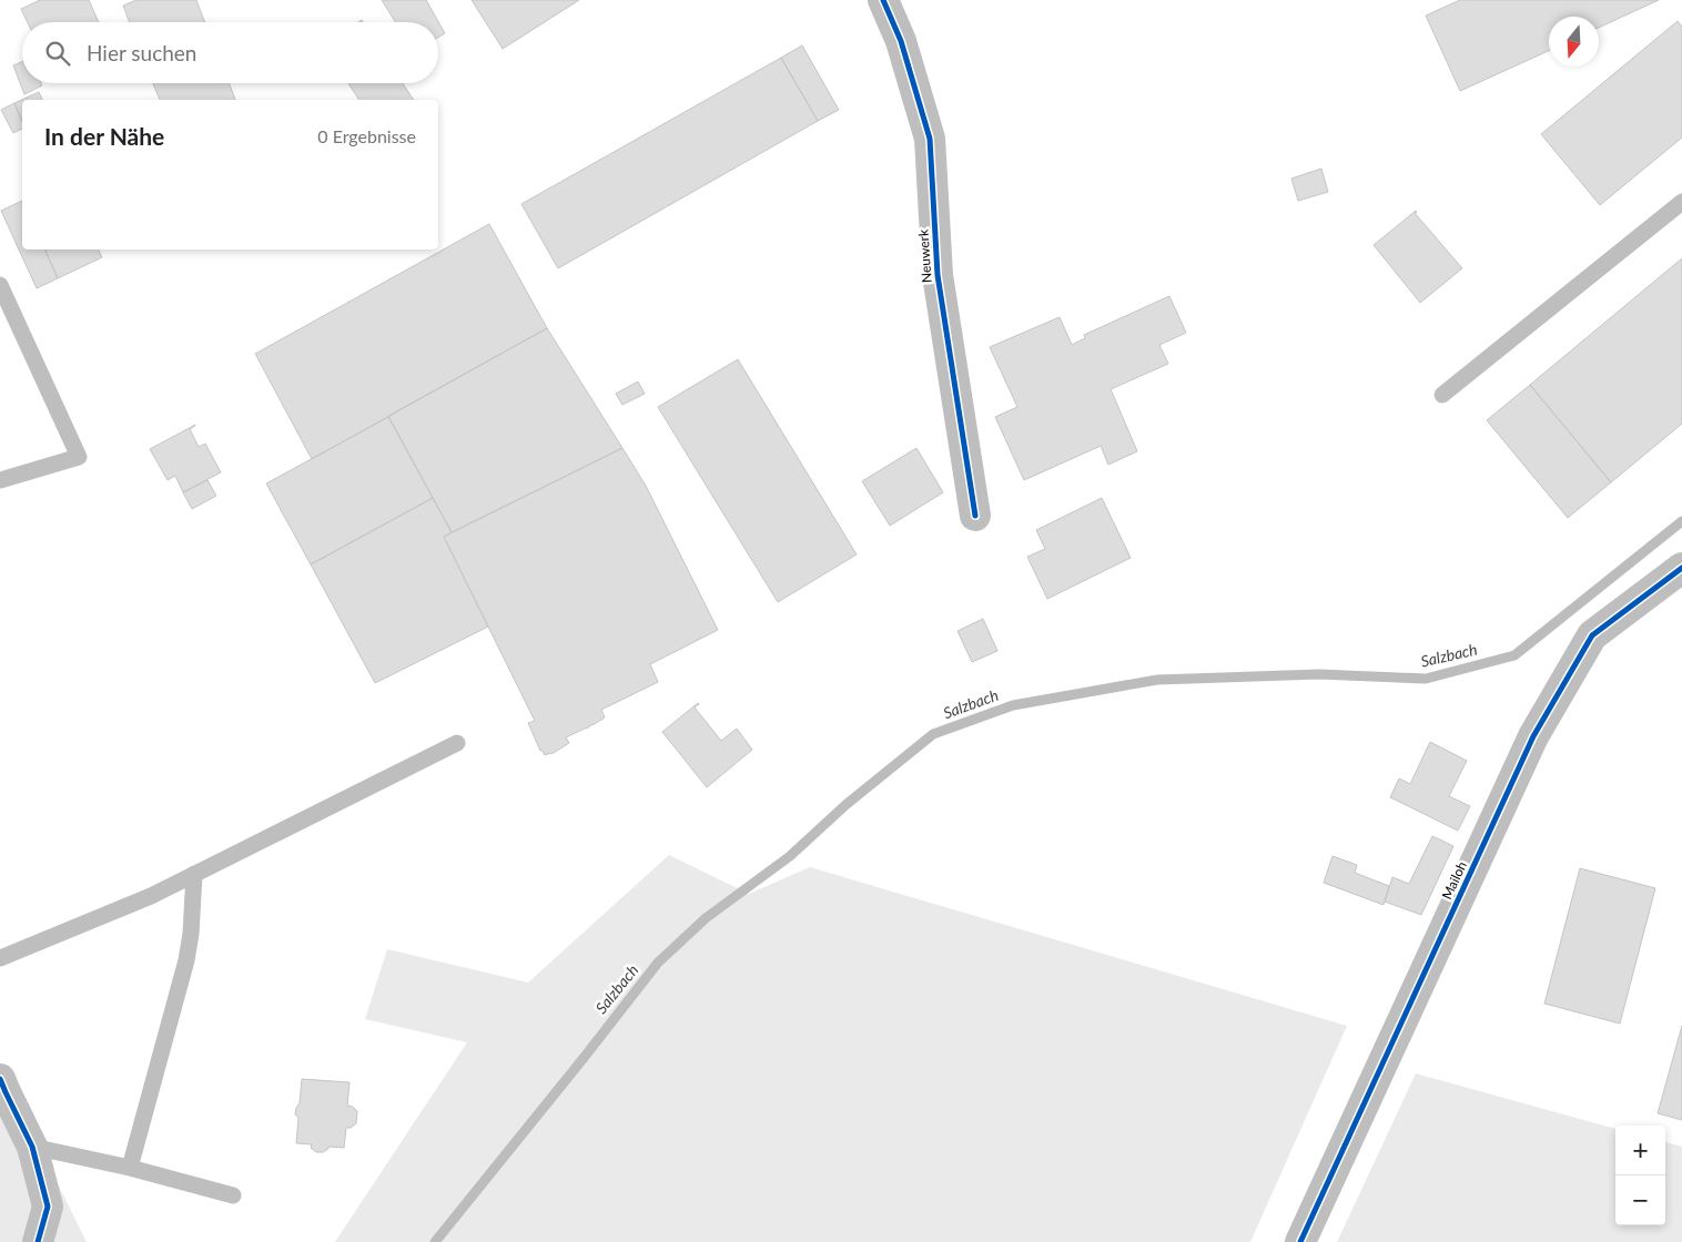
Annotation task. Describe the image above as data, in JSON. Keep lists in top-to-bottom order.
{
  "streets": {
    "street": ["Neuwerk", "Mailoh"]
  },
  "water": ["Salzbach"],
  "north": "bottom",
  "page": {
    "search": "Hier suchen",
    "heading": ["In der Nähe", "0 Ergebnisse"],
    "map_buttons": ["+", "−"]
  }
}
